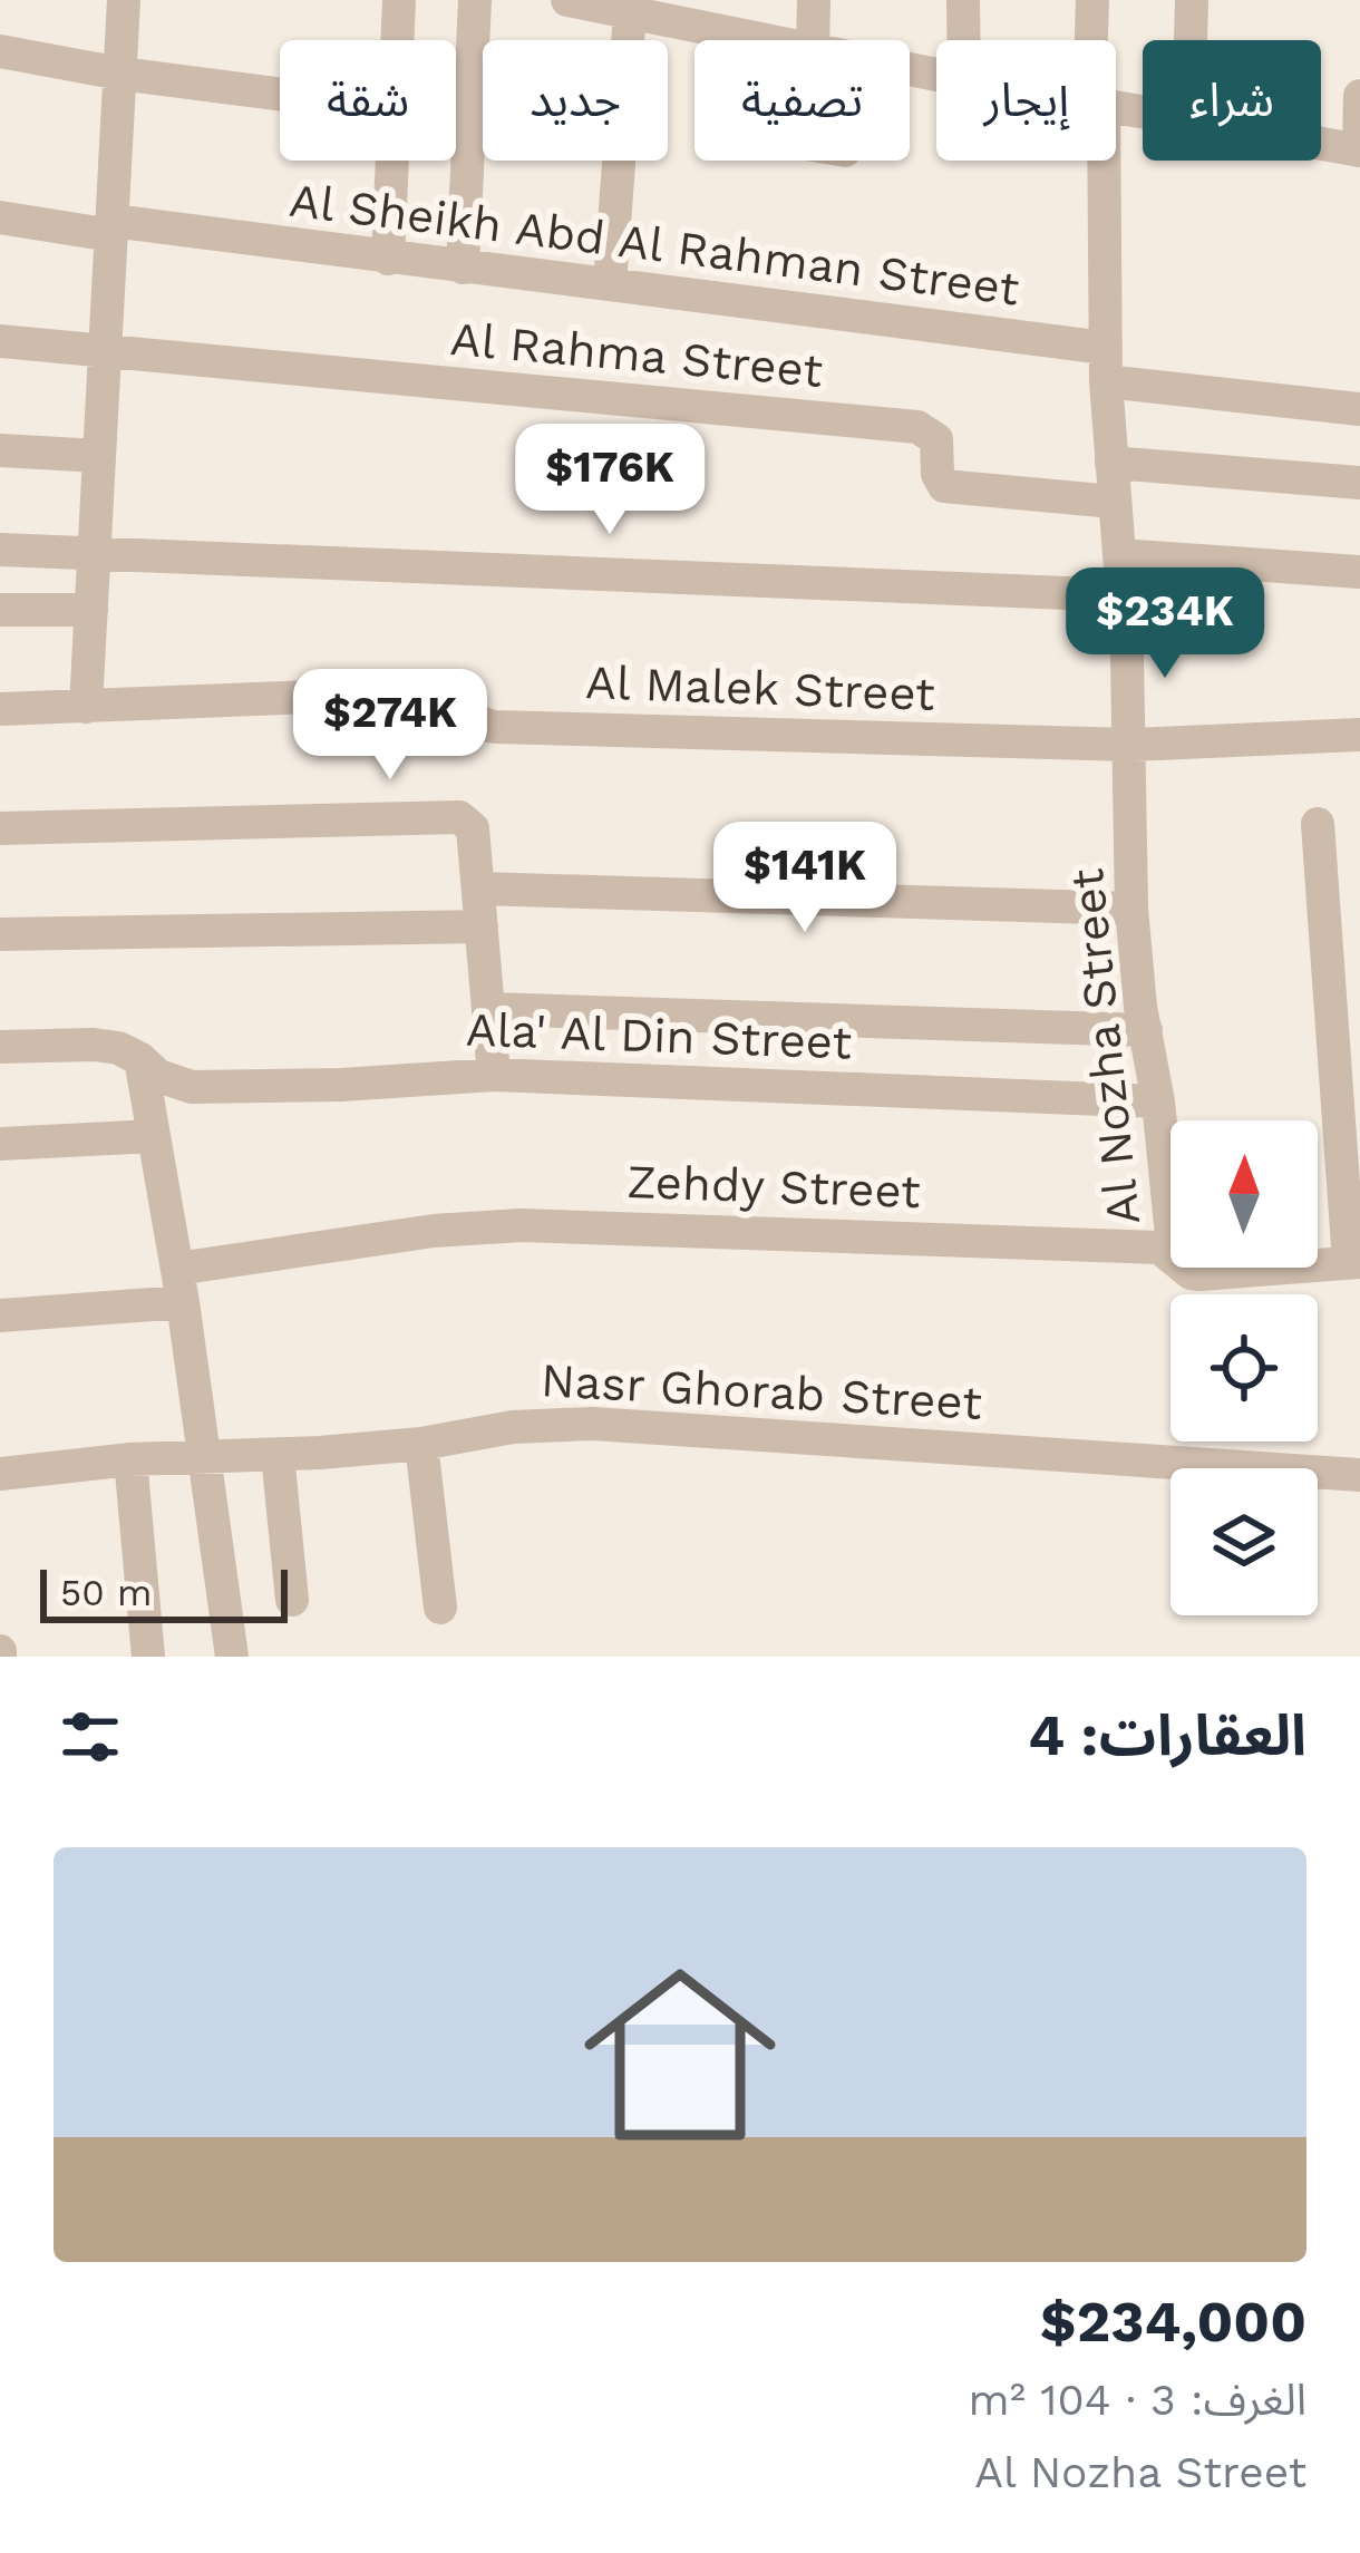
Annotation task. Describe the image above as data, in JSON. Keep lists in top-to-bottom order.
{
  "streets": {
    "street": [
      "Al Sheikh Abd Al Rahman Street",
      "Al Rahma Street",
      "Al Malek Street",
      "Ala' Al Din Street",
      "Al Nozha Street",
      "Zehdy Street",
      "Nasr Ghorab Street"
    ]
  },
  "crossings": [
    ["Al Sheikh Abd Al Rahman Street", "Al Nozha Street"],
    ["Al Rahma Street", "Al Nozha Street"],
    ["Al Malek Street", "Al Nozha Street"],
    ["Ala' Al Din Street", "Al Nozha Street"]
  ],
  "scale_bar": "50 m",
  "north": "top",
  "page": {
    "chip": [
      "شراء",
      "إيجار",
      "تصفية",
      "جديد",
      "شقة"
    ],
    "price": [
      "$176K",
      "$234K",
      "$274K",
      "$141K"
    ],
    "scale": "50 m",
    "heading": "العقارات: 4",
    "list": [
      {
        "name": "$234,000",
        "note": "الغرف: 3 · 104 m² · Al Nozha Street"
      }
    ]
  }
}
